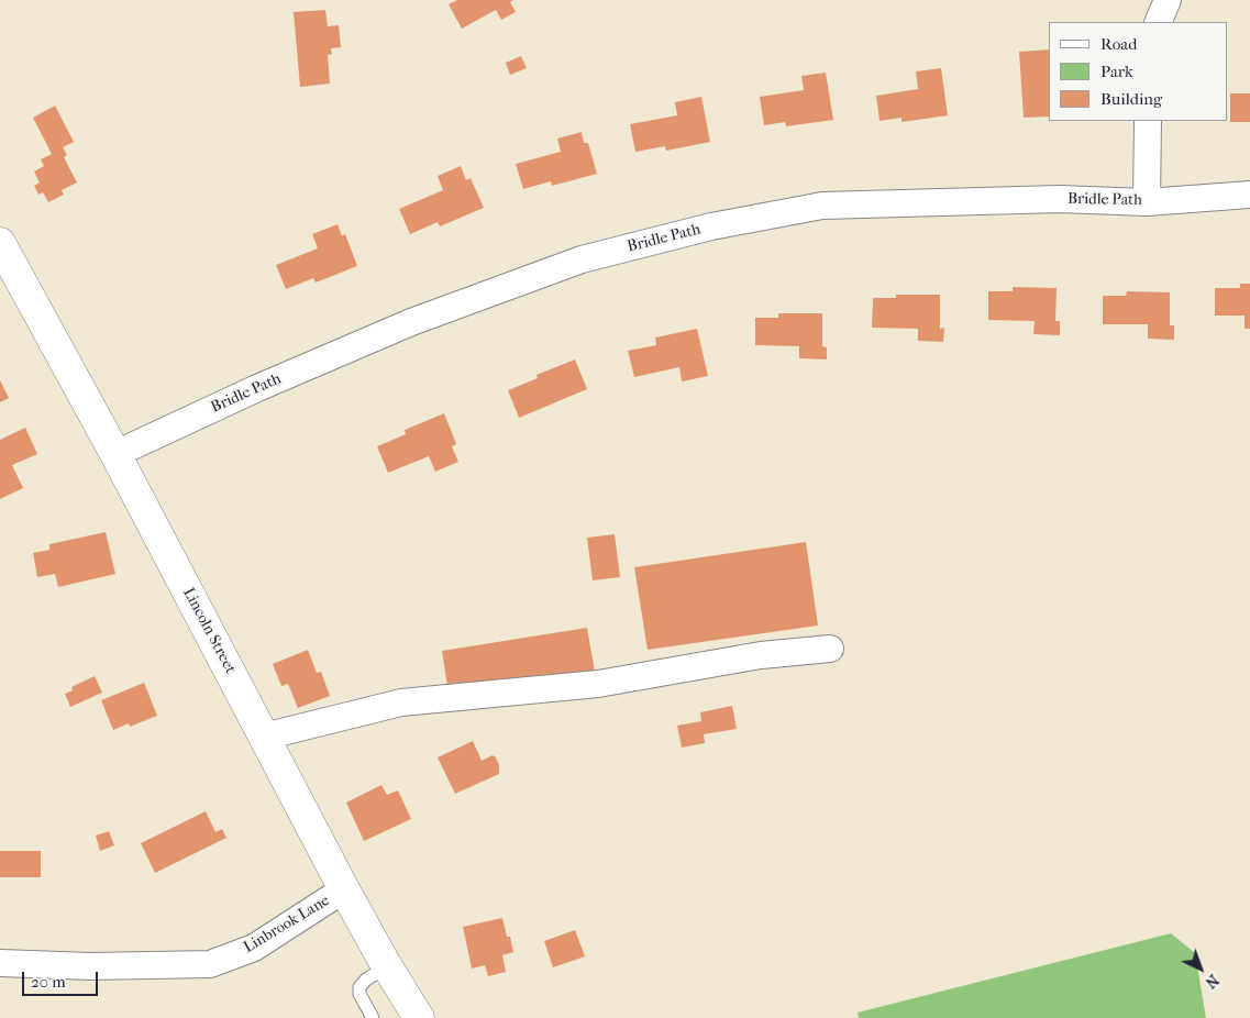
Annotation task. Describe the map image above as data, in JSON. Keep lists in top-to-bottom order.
{
  "streets": {
    "main road": ["Lincoln Street"],
    "street": ["Bridle Path", "Linbrook Lane"]
  },
  "crossings": [
    ["Bridle Path", "Lincoln Street"],
    ["Lincoln Street", "Linbrook Lane"]
  ],
  "legend": ["Road", "Park", "Building"],
  "scale_bar": "20 m",
  "north": "bottom right"
}
